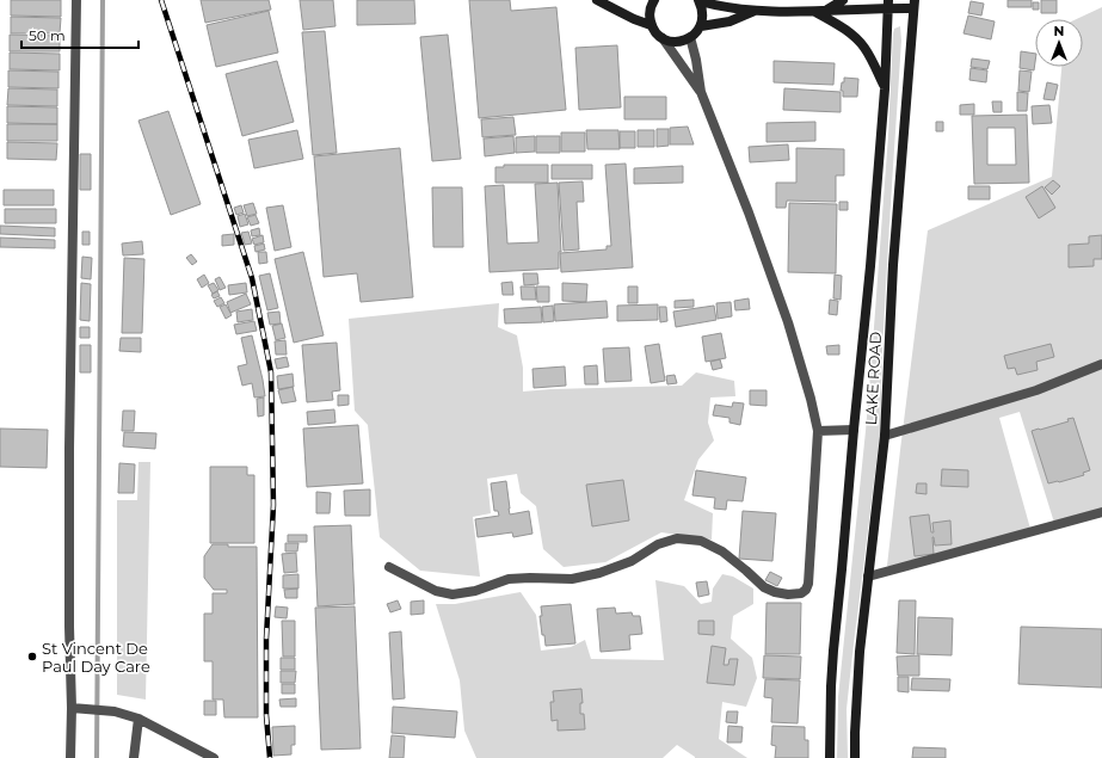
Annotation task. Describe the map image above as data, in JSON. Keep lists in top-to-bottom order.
{
  "streets": {
    "main road": ["LAKE ROAD"]
  },
  "places": ["St Vincent De Paul Day Care"],
  "scale_bar": "50 m",
  "north": "top"
}
